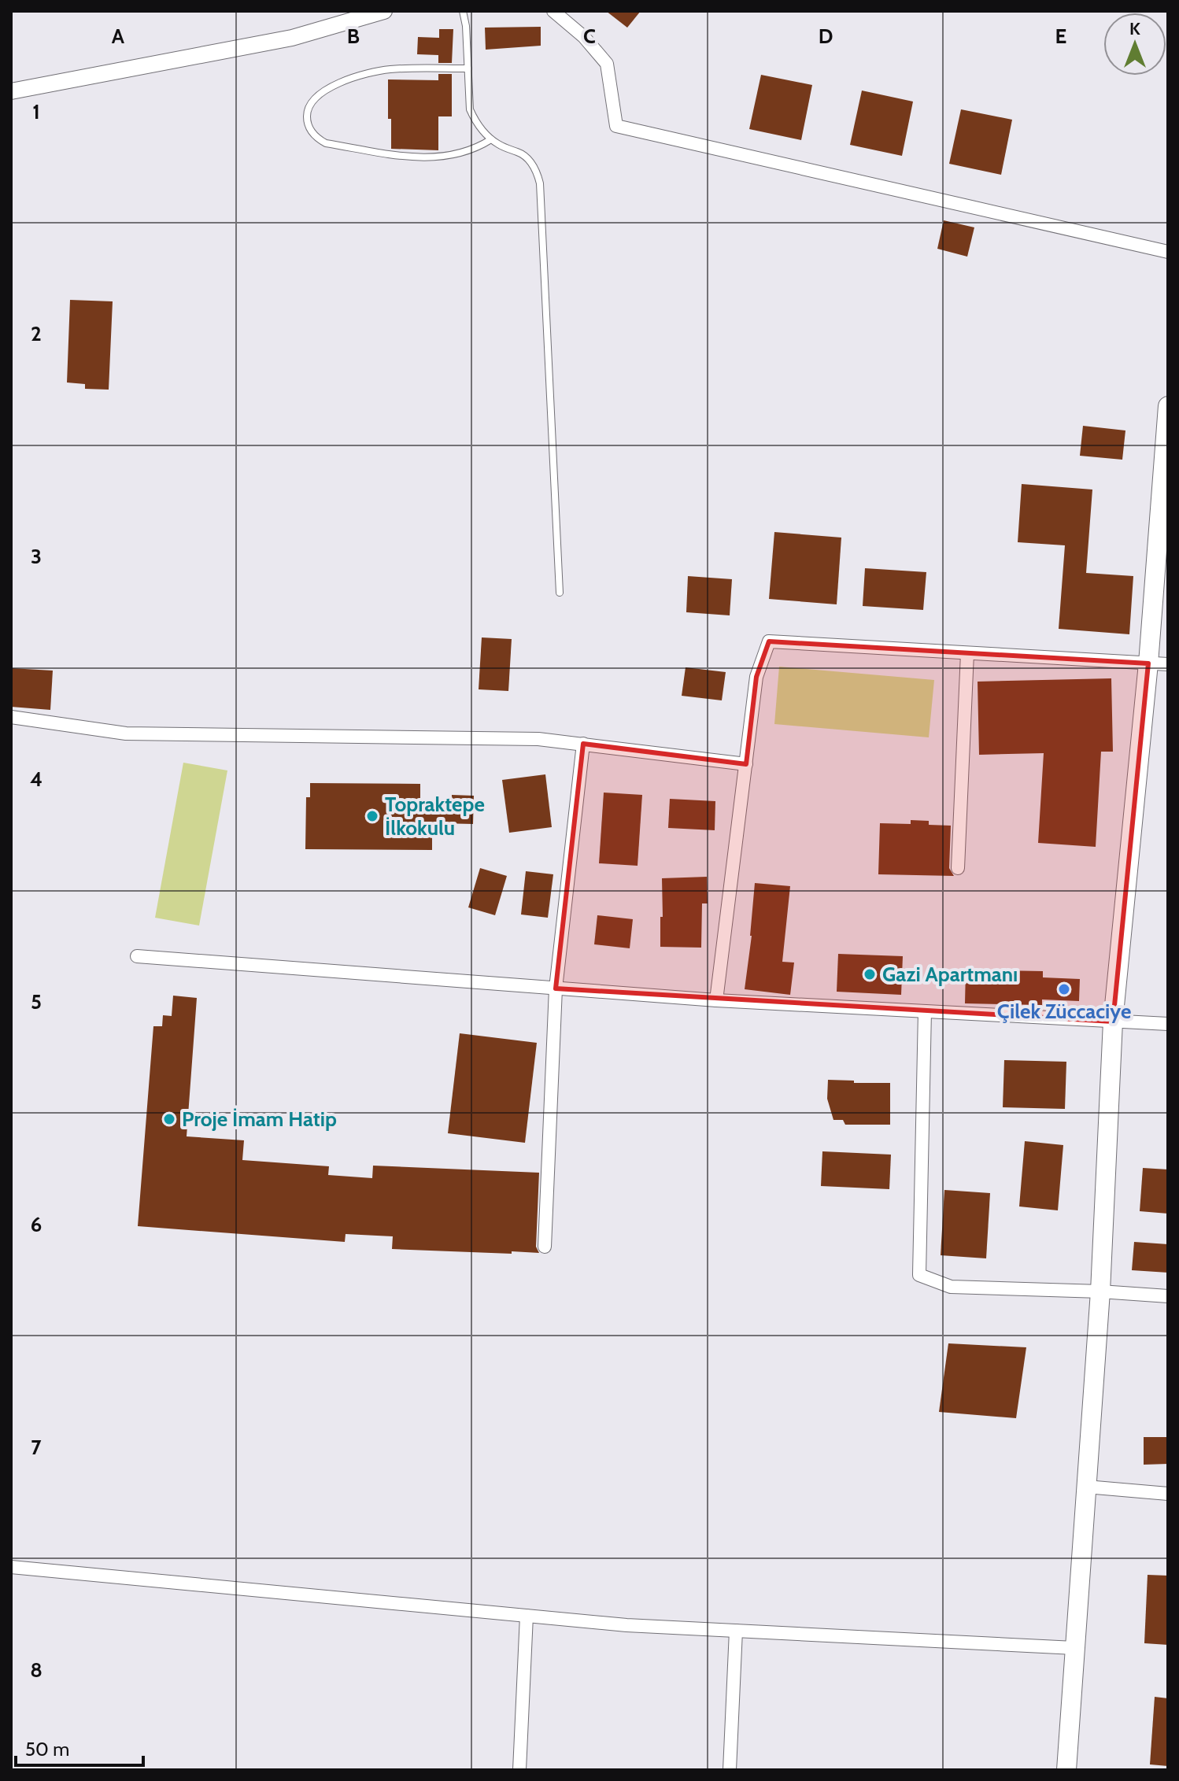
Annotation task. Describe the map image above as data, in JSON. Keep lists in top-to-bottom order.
{
  "places": [
    "Topraktepe İlkokulu",
    "Gazi Apartmanı",
    "Çilek Züccaciye",
    "Proje İmam Hatip"
  ],
  "scale_bar": "50 m",
  "north": "top",
  "grid": {
    "columns": [
      "A",
      "B",
      "C",
      "D",
      "E"
    ],
    "rows": [
      "1",
      "2",
      "3",
      "4",
      "5",
      "6",
      "7",
      "8"
    ]
  }
}
